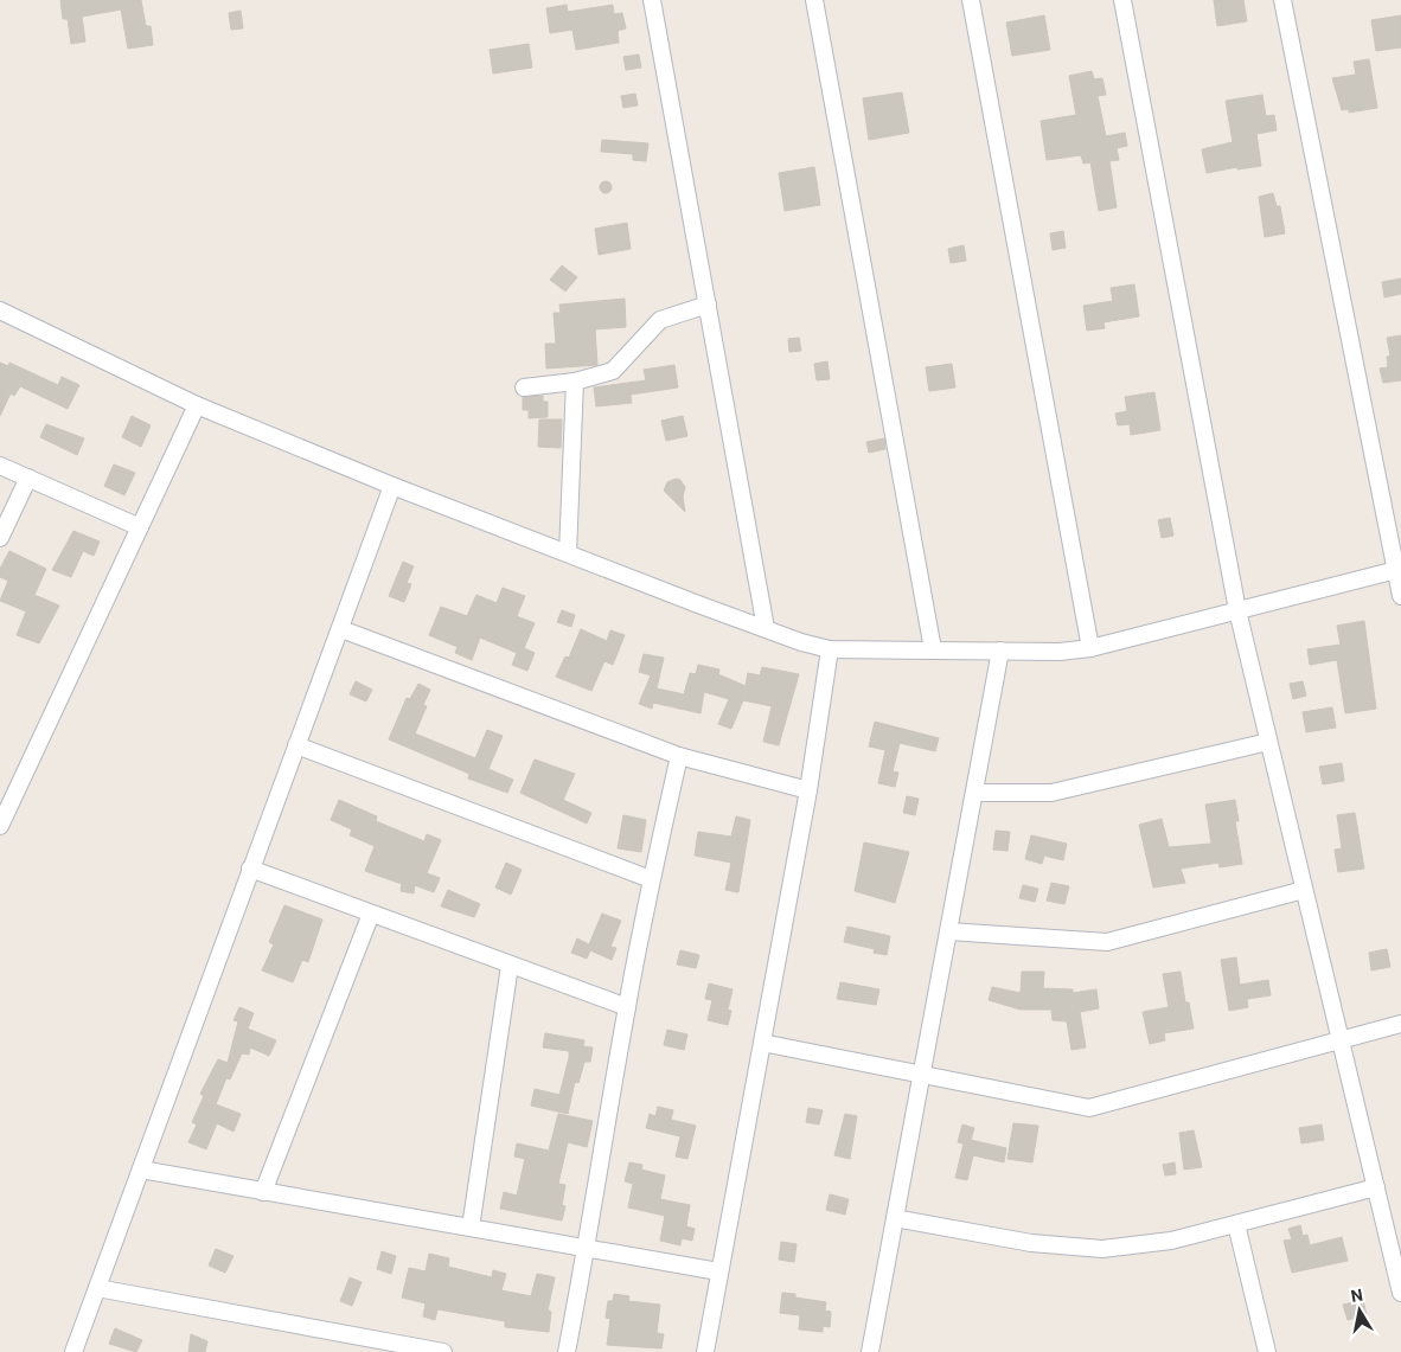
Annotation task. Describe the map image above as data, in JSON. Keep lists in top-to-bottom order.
{
  "north": "top"
}
